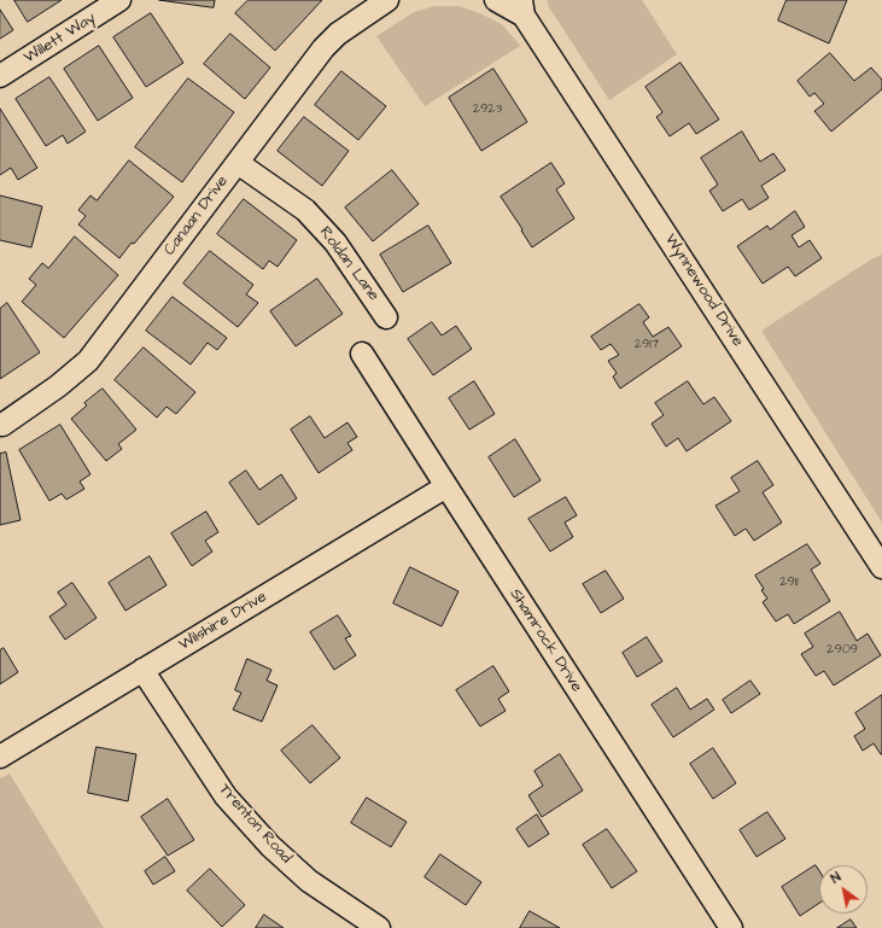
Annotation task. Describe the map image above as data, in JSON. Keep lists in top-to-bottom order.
{
  "streets": {
    "street": [
      "Willett Way",
      "Canaan Drive",
      "Roldan Lane",
      "Wynnewood Drive",
      "Wilshire Drive",
      "Shamrock Drive",
      "Trenton Road"
    ]
  },
  "crossings": [
    ["Canaan Drive", "Roldan Lane"],
    ["Wilshire Drive", "Shamrock Drive"],
    ["Wilshire Drive", "Trenton Road"]
  ],
  "house_numbers": [
    "2923",
    "2917",
    "2911",
    "2909"
  ],
  "north": "top left"
}
